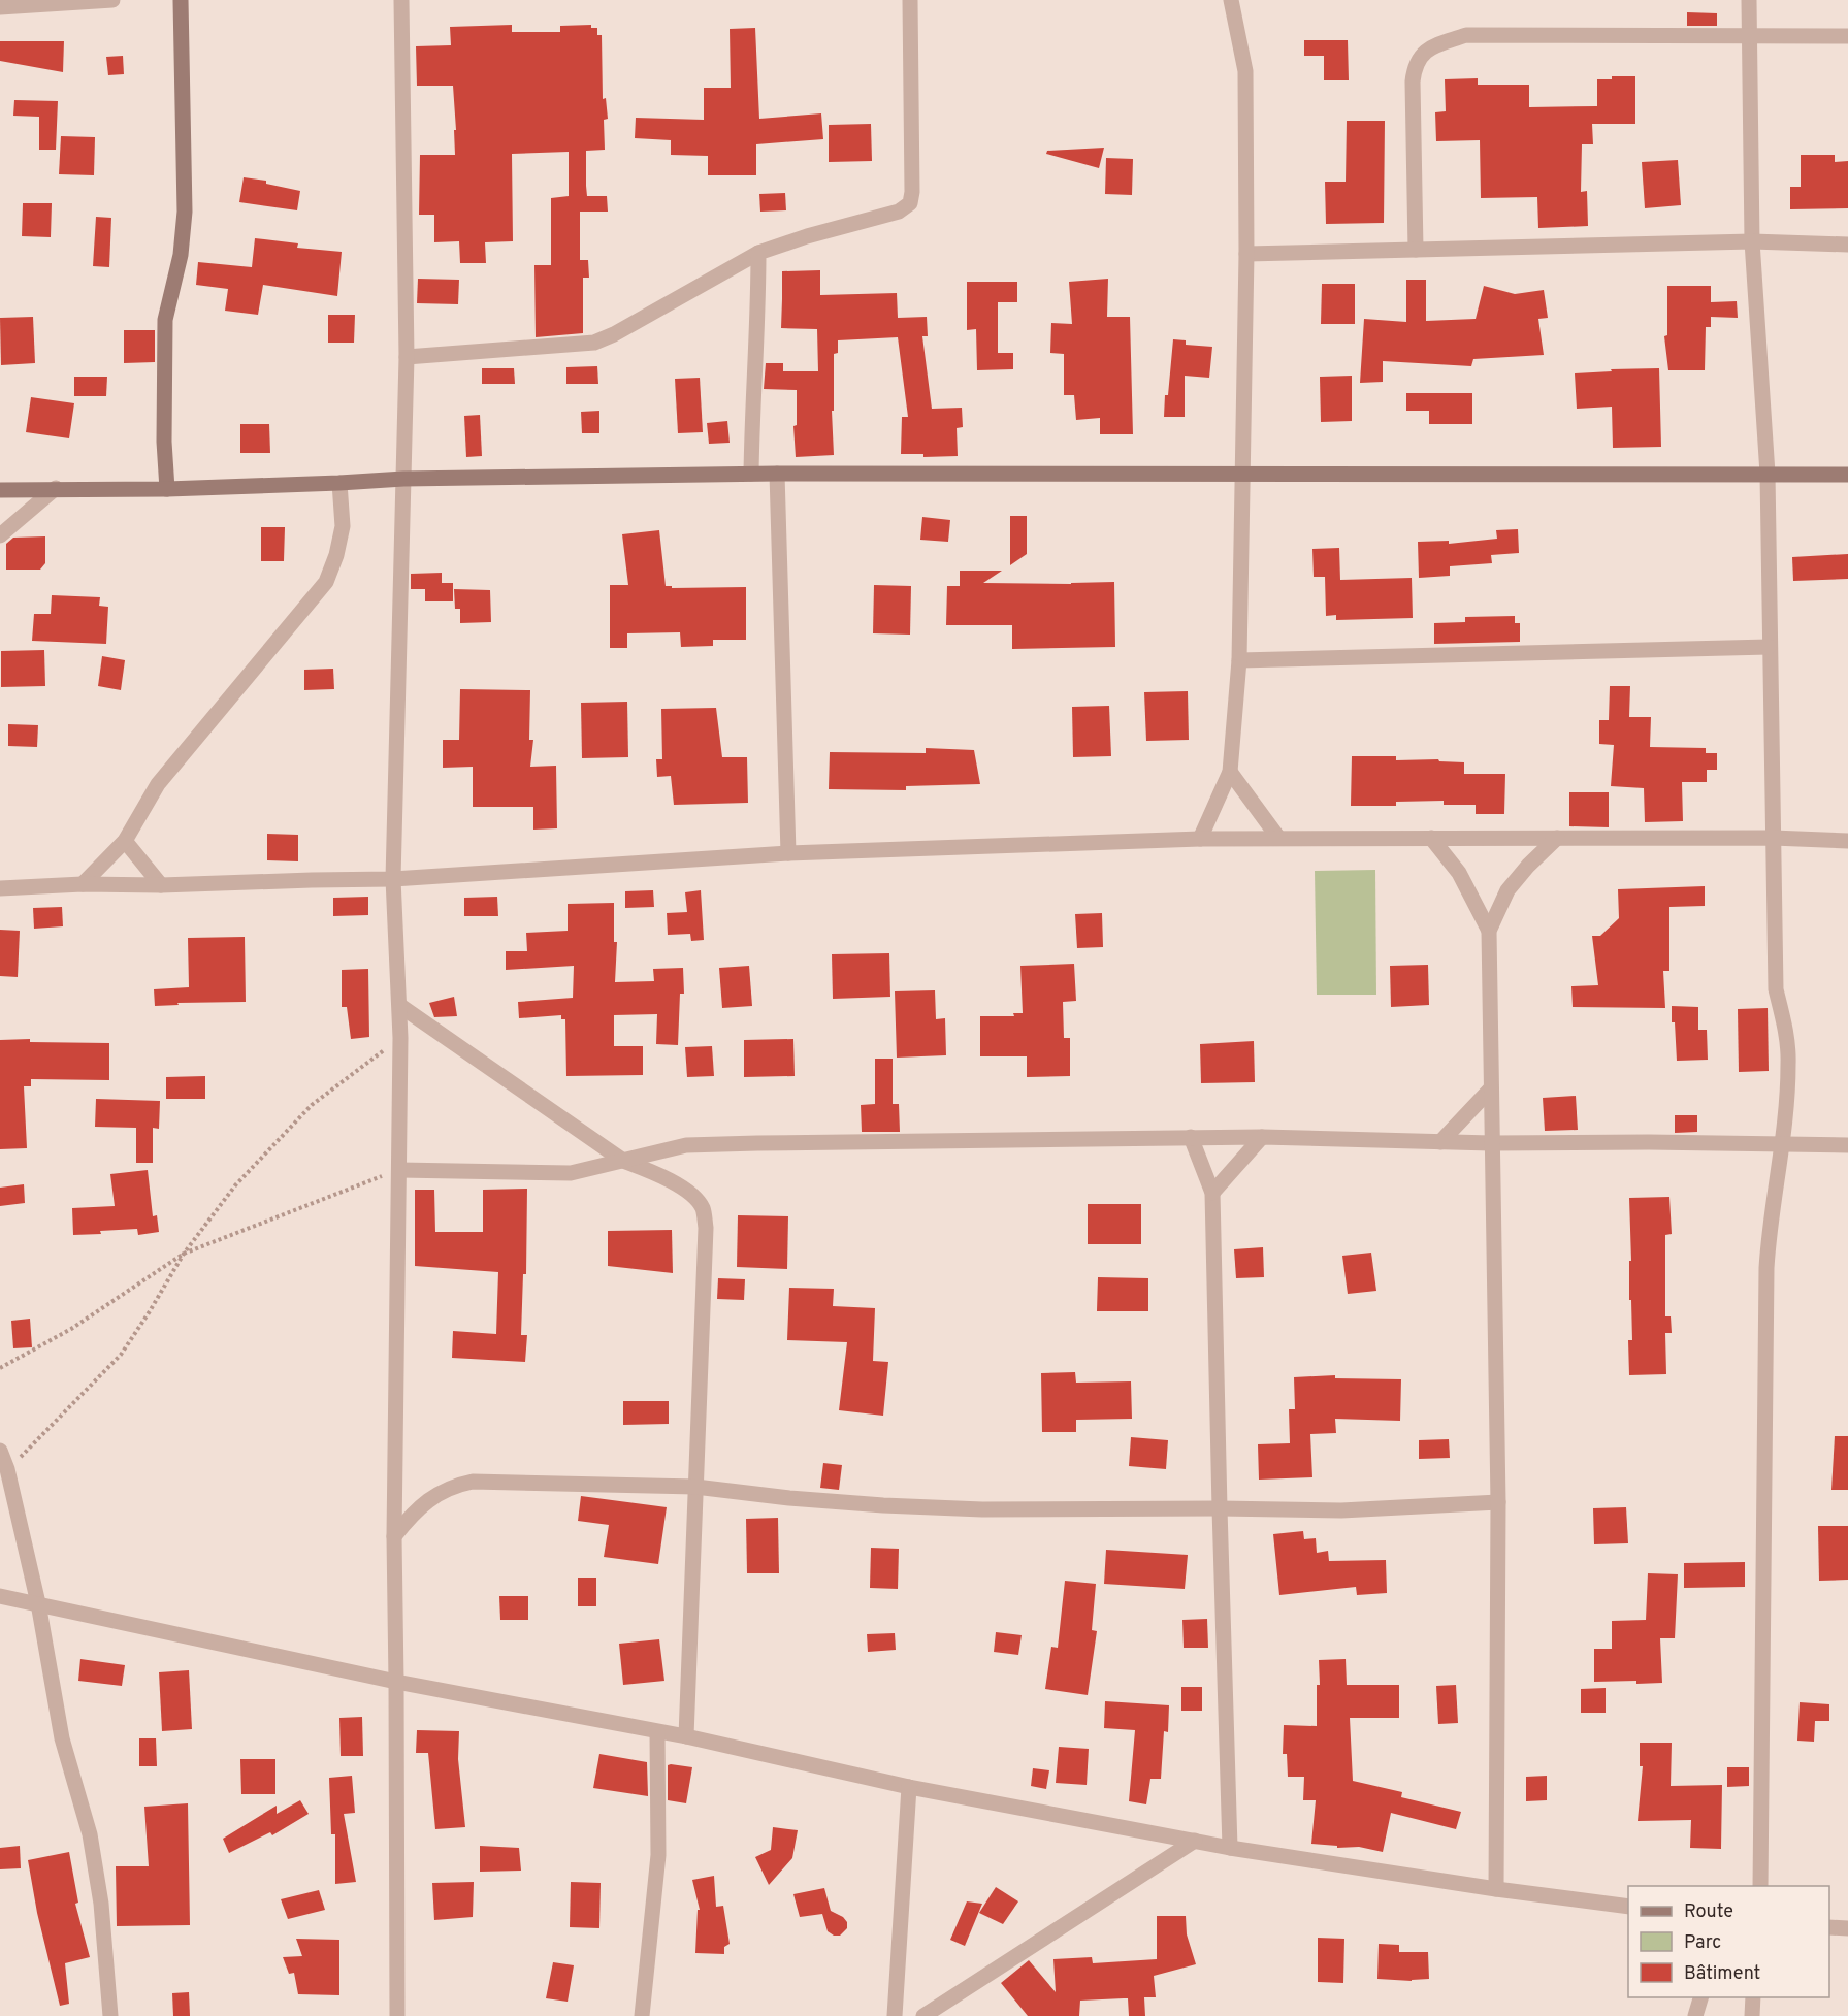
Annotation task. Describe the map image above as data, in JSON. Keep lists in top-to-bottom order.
{
  "legend": ["Route", "Parc", "Bâtiment"]
}
